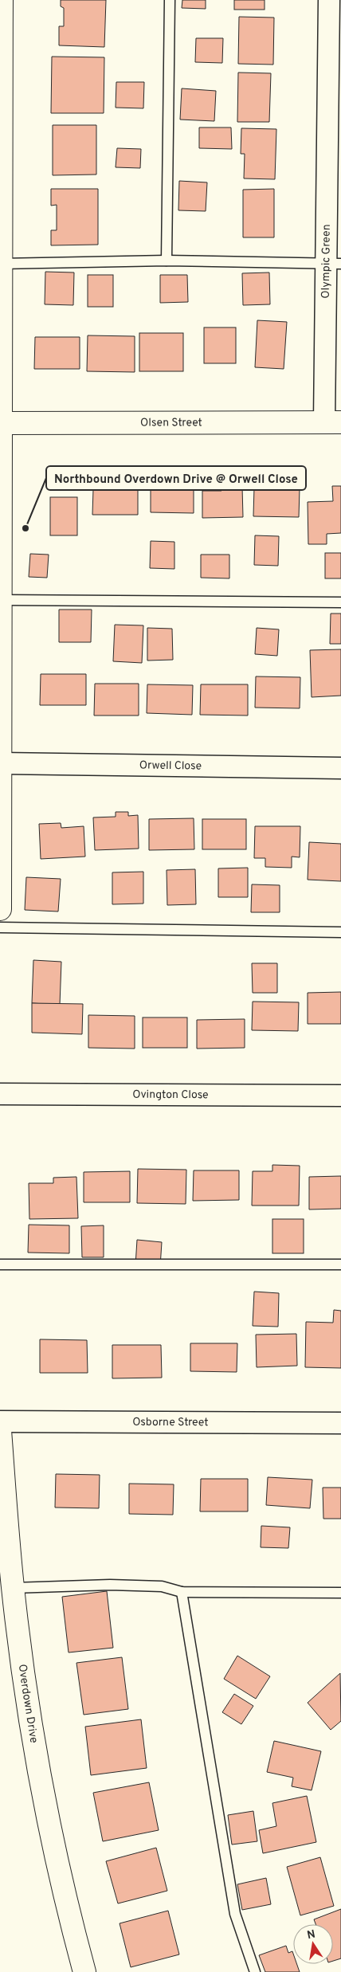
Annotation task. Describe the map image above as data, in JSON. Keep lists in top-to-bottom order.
{
  "streets": {
    "street": [
      "Olympic Green",
      "Olsen Street",
      "Orwell Close",
      "Ovington Close",
      "Osborne Street",
      "Overdown Drive"
    ]
  },
  "crossings": [
    ["Olympic Green", "Olsen Street"]
  ],
  "places": ["Northbound Overdown Drive @ Orwell Close"],
  "north": "top"
}
